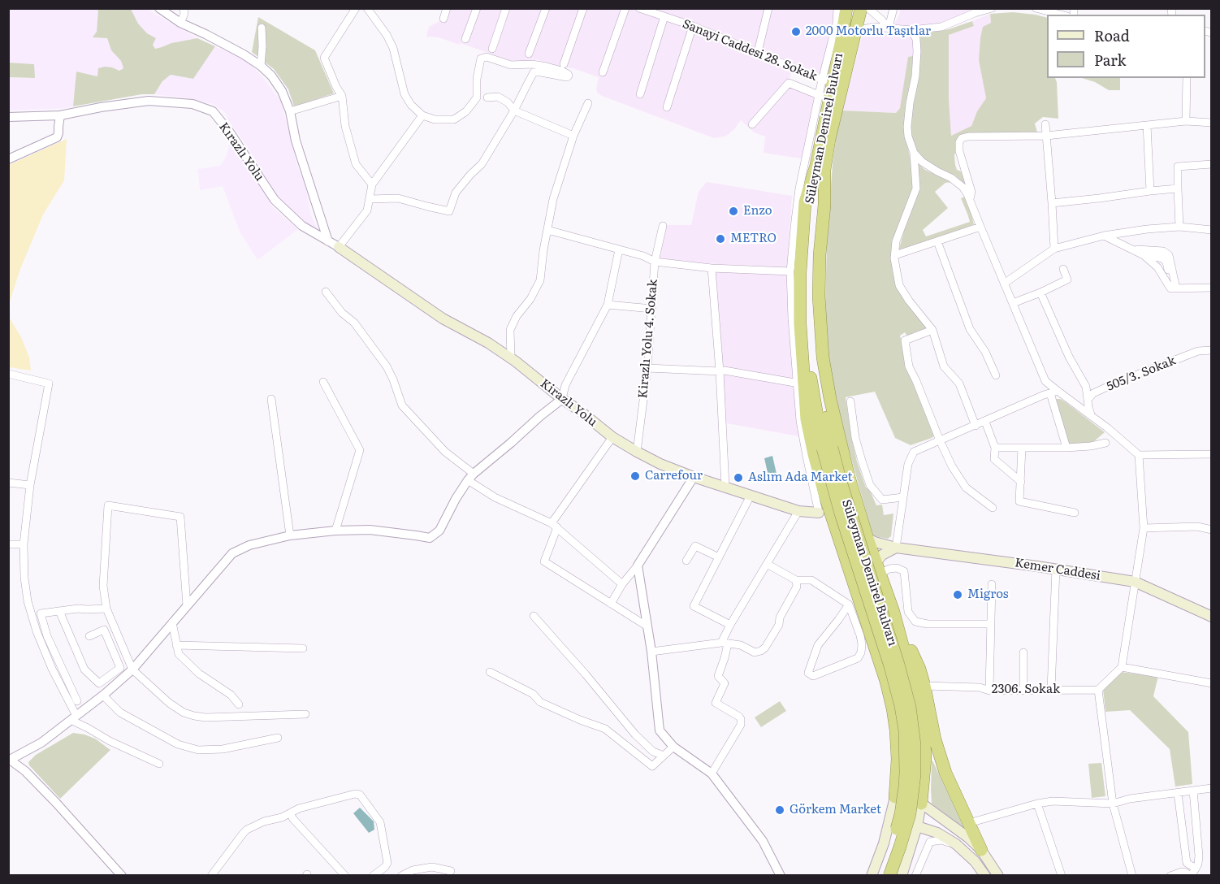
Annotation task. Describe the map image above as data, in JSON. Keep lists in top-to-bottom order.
{
  "streets": {
    "highway": ["Süleyman Demirel Bulvarı"],
    "main road": ["Kirazlı Yolu", "Kemer Caddesi"],
    "street": [
      "Sanayi Caddesi 28. Sokak",
      "Kırazlı Yolu",
      "Kirazlı Yolu 4. Sokak",
      "505/3. Sokak",
      "2306. Sokak"
    ]
  },
  "crossings": [
    ["Sanayi Caddesi 28. Sokak", "Süleyman Demirel Bulvarı"],
    ["Kırazlı Yolu", "Kirazlı Yolu"],
    ["Kirazlı Yolu 4. Sokak", "Kirazlı Yolu"]
  ],
  "places": [
    "2000 Motorlu Taşıtlar",
    "Enzo",
    "METRO",
    "Carrefour",
    "Aslım Ada Market",
    "Migros",
    "Görkem Market"
  ],
  "legend": ["Road", "Park"]
}
